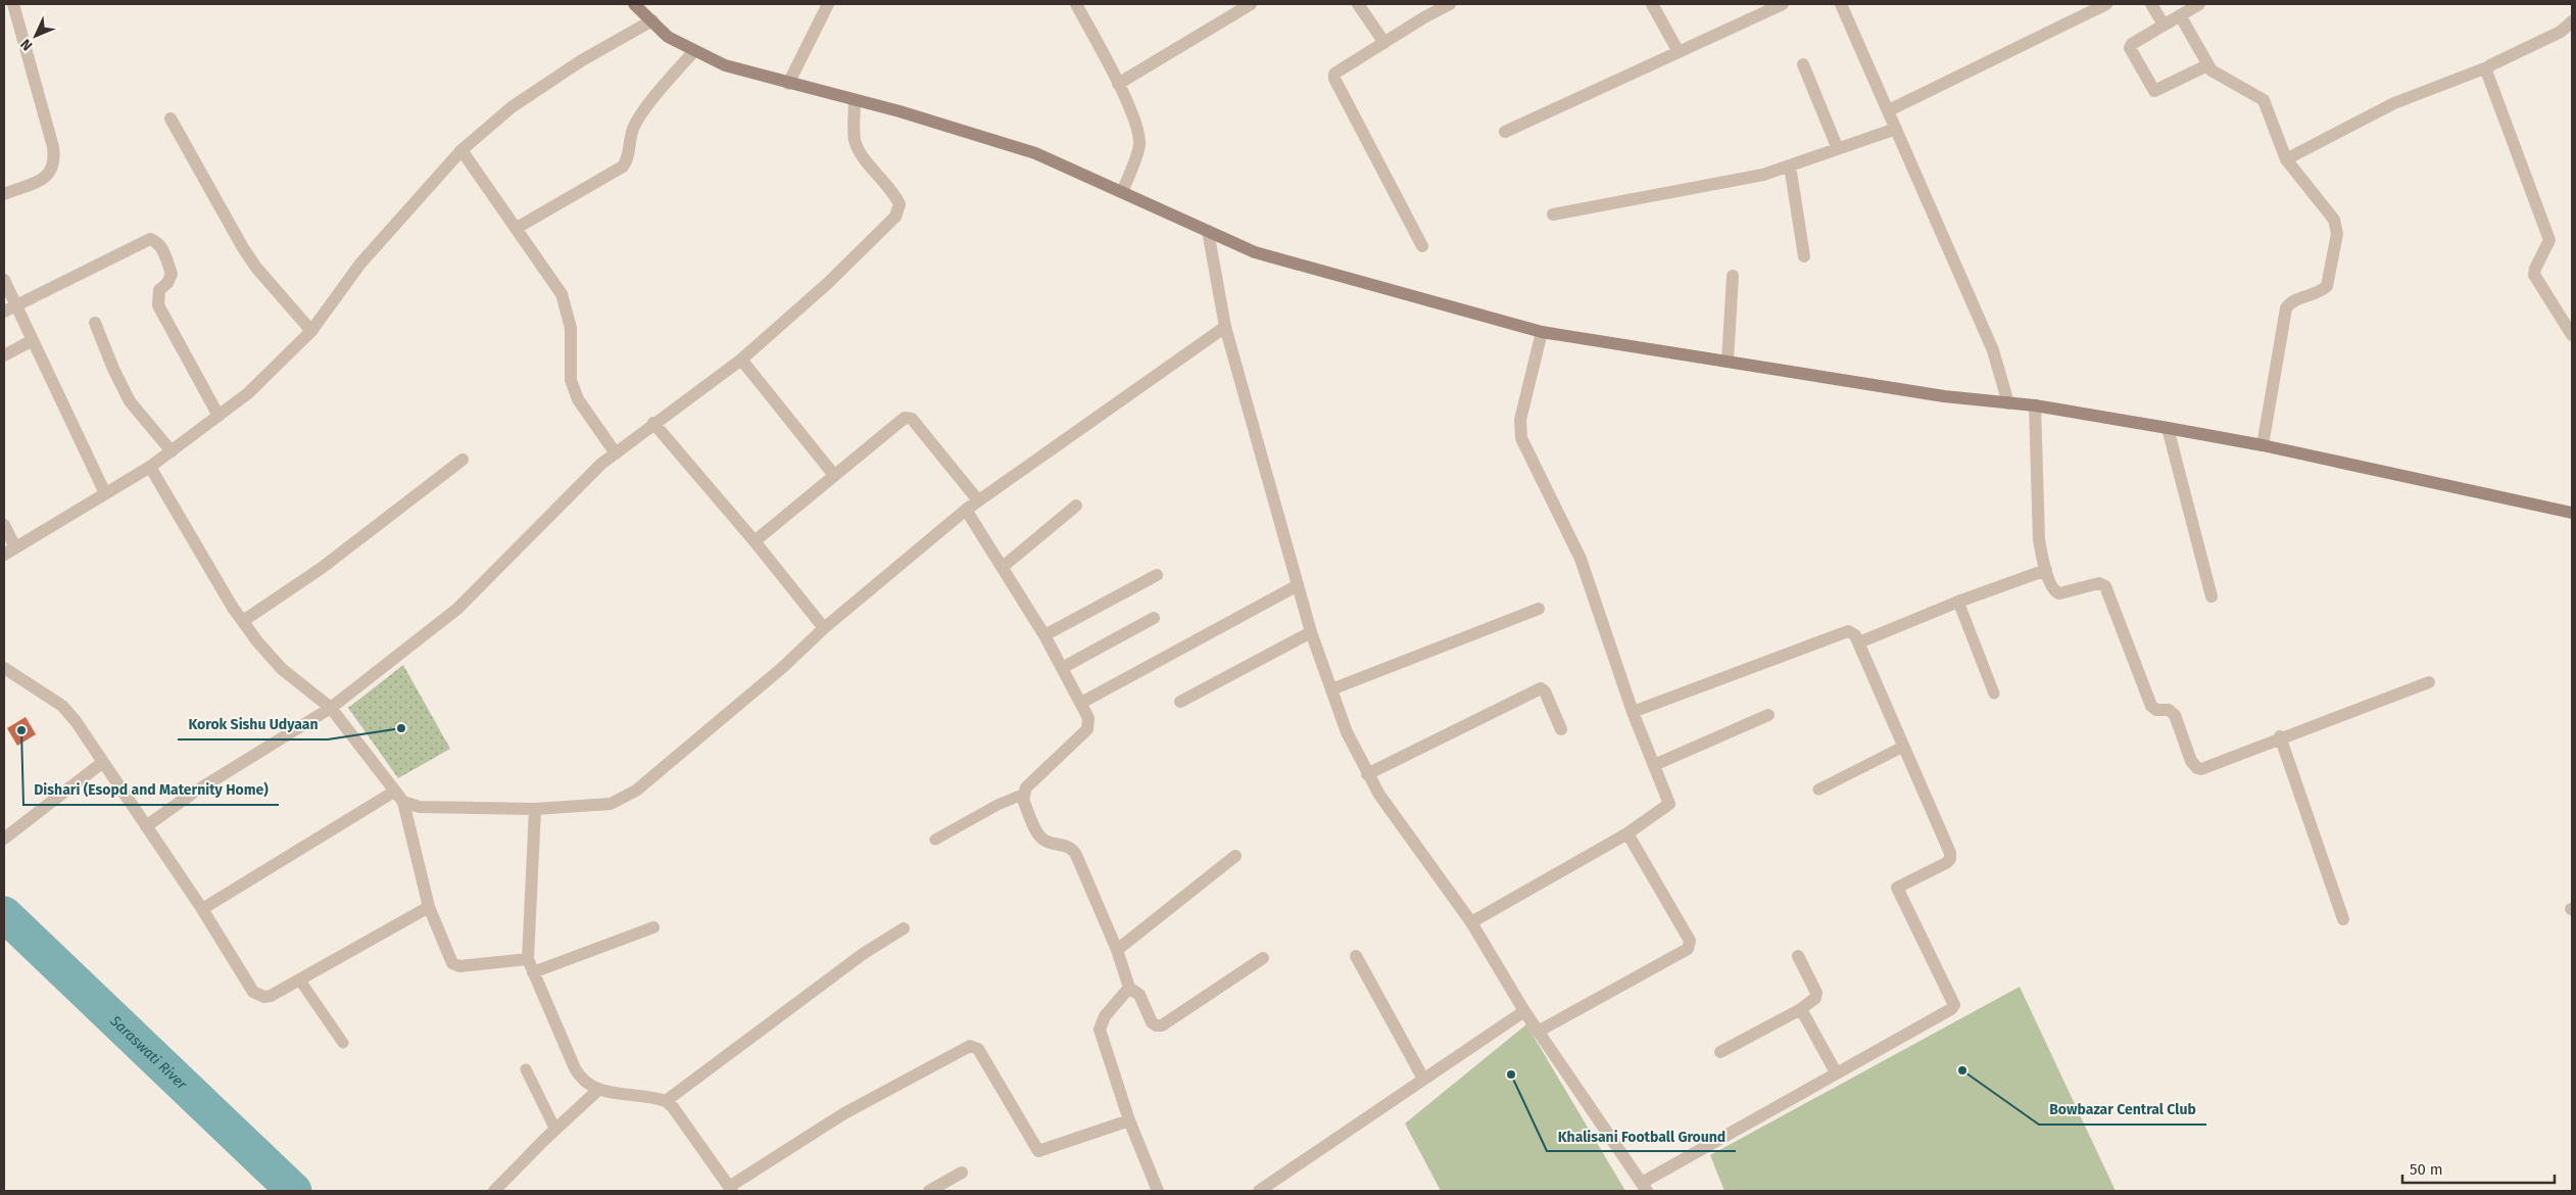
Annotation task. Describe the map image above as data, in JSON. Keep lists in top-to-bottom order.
{
  "water": ["Saraswati River"],
  "places": [
    "Korok Sishu Udyaan",
    "Dishari (Esopd and Maternity Home)",
    "Bowbazar Central Club",
    "Khalisani Football Ground"
  ],
  "scale_bar": "50 m",
  "north": "bottom left"
}
